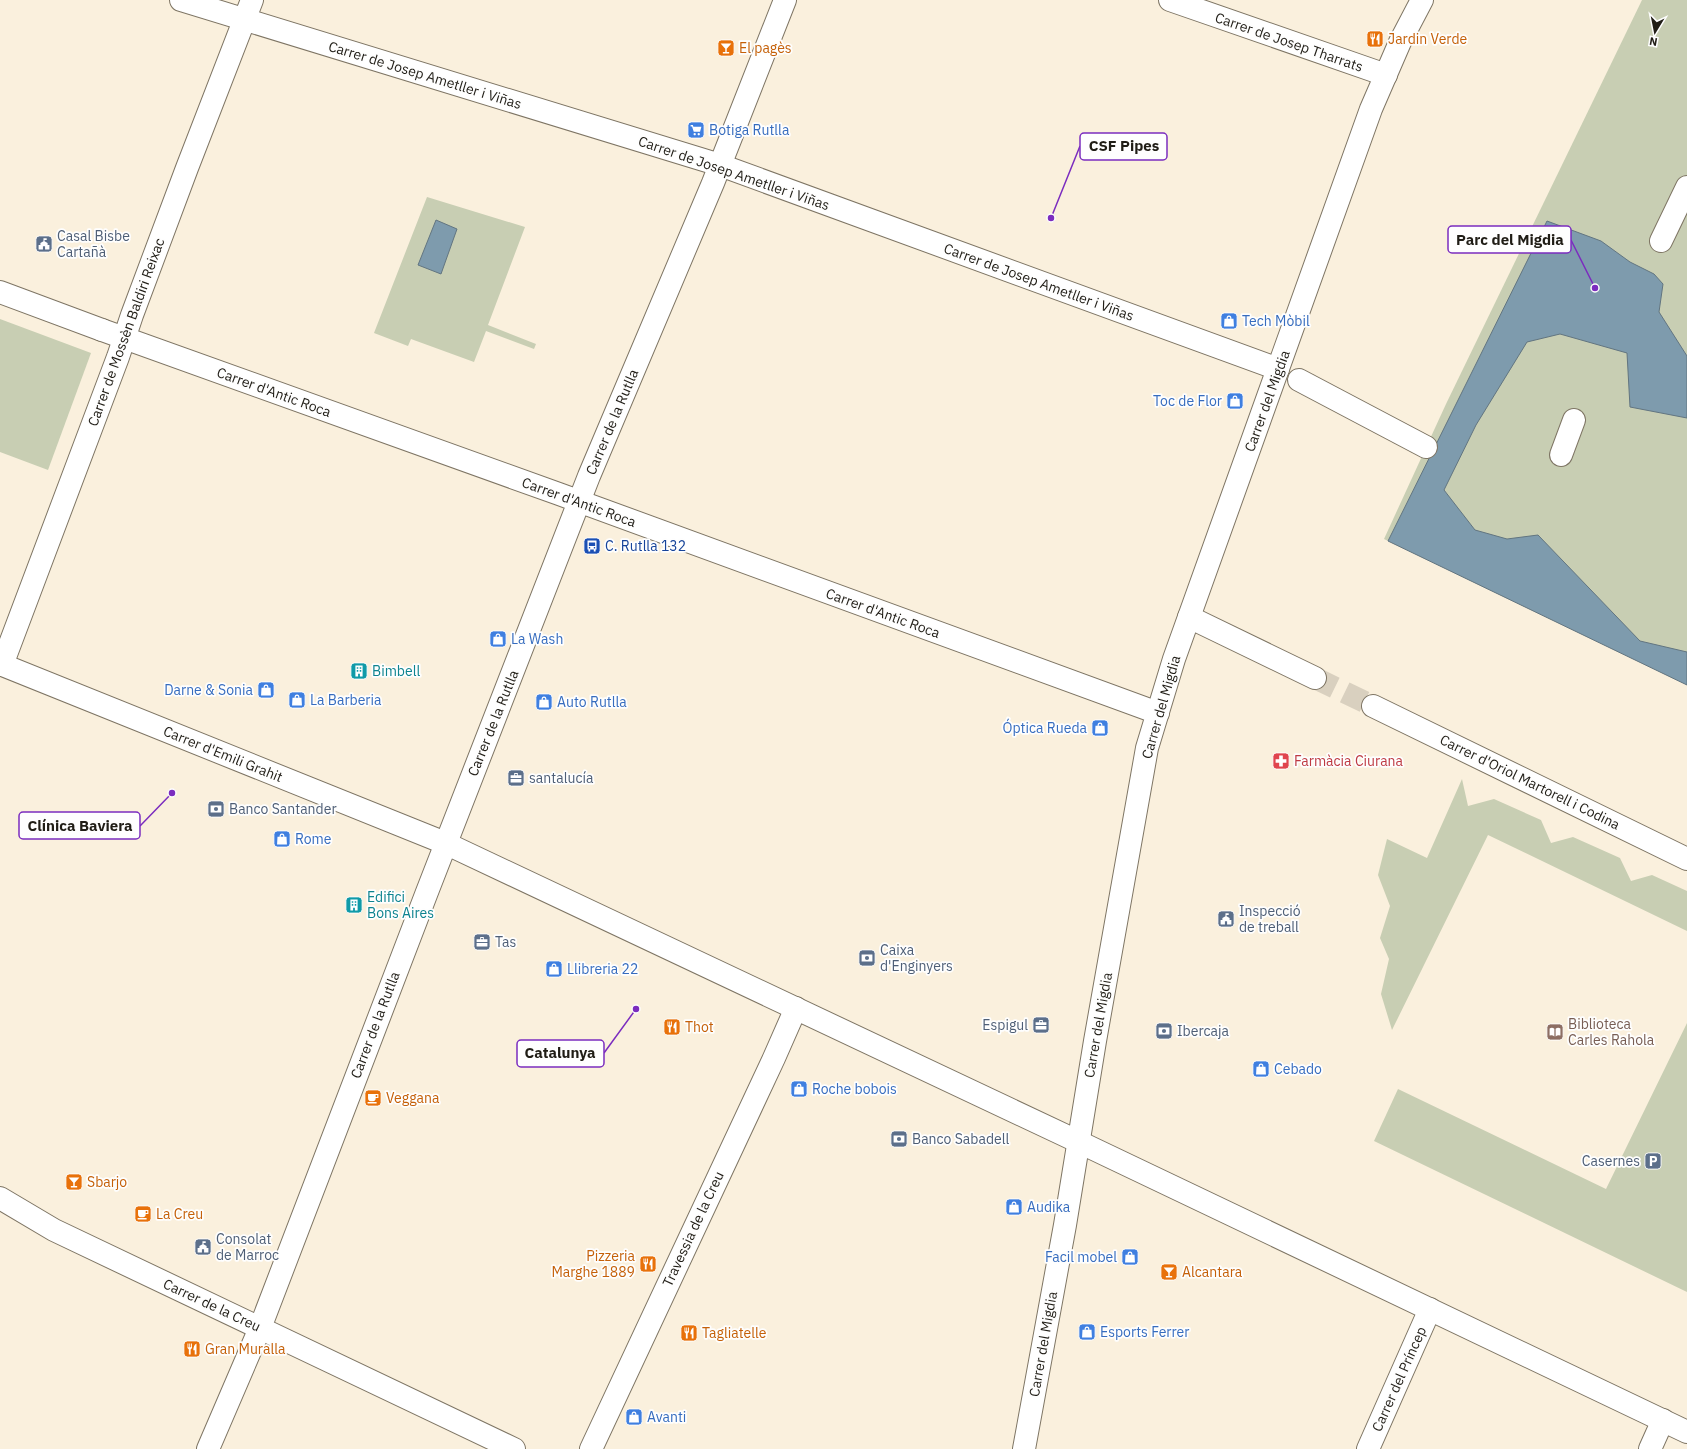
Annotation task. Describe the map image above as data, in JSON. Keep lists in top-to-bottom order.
{
  "streets": {
    "street": [
      "Carrer de Josep Tharrats",
      "Carrer de Josep Ametller i Viñas",
      "Carrer de Mossèn Baldiri Reixac",
      "Carrer d'Antic Roca",
      "Carrer del Migdia",
      "Carrer de la Rutlla",
      "Carrer d'Emili Grahit",
      "Carrer d'Oriol Martorell i Codina",
      "Travessia de la Creu",
      "Carrer de la Creu",
      "Carrer del Príncep"
    ]
  },
  "crossings": [
    ["Carrer de Josep Tharrats", "Carrer del Migdia"],
    ["Carrer de Josep Ametller i Viñas", "Carrer de Mossèn Baldiri Reixac"],
    ["Carrer de Josep Ametller i Viñas", "Carrer del Migdia"],
    ["Carrer de Josep Ametller i Viñas", "Carrer de la Rutlla"],
    ["Carrer de Mossèn Baldiri Reixac", "Carrer d'Antic Roca"],
    ["Carrer de Mossèn Baldiri Reixac", "Carrer d'Emili Grahit"],
    ["Carrer d'Antic Roca", "Carrer del Migdia"],
    ["Carrer d'Antic Roca", "Carrer de la Rutlla"],
    ["Carrer del Migdia", "Carrer d'Emili Grahit"],
    ["Carrer de la Rutlla", "Carrer d'Emili Grahit"],
    ["Carrer de la Rutlla", "Carrer de la Creu"],
    ["Carrer d'Emili Grahit", "Travessia de la Creu"],
    ["Carrer d'Emili Grahit", "Carrer del Príncep"]
  ],
  "places": {
    "restaurant": [
      "Jardin Verde",
      "Thot",
      "Pizzeria Marghe 1889",
      "Tagliatelle",
      "Gran Muralla"
    ],
    "bar": ["El pagès", "Sbarjo", "Alcantara"],
    "supermarket": ["Botiga Rutlla"],
    "other": [
      "CSF Pipes",
      "Parc del Migdia",
      "Clínica Baviera",
      "Catalunya"
    ],
    "public building": ["Casal Bisbe Cartañà", "Inspecció de treball", "Consolat de Marroc"],
    "shop": [
      "Tech Mòbil",
      "Toc de Flor",
      "La Wash",
      "Darne & Sonia",
      "La Barberia",
      "Auto Rutlla",
      "Óptica Rueda",
      "Rome",
      "Llibreria 22",
      "Cebado",
      "Roche bobois",
      "Audika",
      "Facil mobel",
      "Esports Ferrer",
      "Avanti"
    ],
    "bus stop": ["C. Rutlla 132"],
    "building": ["Bimbell", "Edifici Bons Aires"],
    "pharmacy": ["Farmàcia Ciurana"],
    "office": ["santalucía", "Tas", "Espigul"],
    "bank": [
      "Banco Santander",
      "Caixa d'Enginyers",
      "Ibercaja",
      "Banco Sabadell"
    ],
    "library": ["Biblioteca Carles Rahola"],
    "cafe": ["Veggana", "La Creu"],
    "parking": ["Casernes"]
  },
  "north": "bottom"
}
